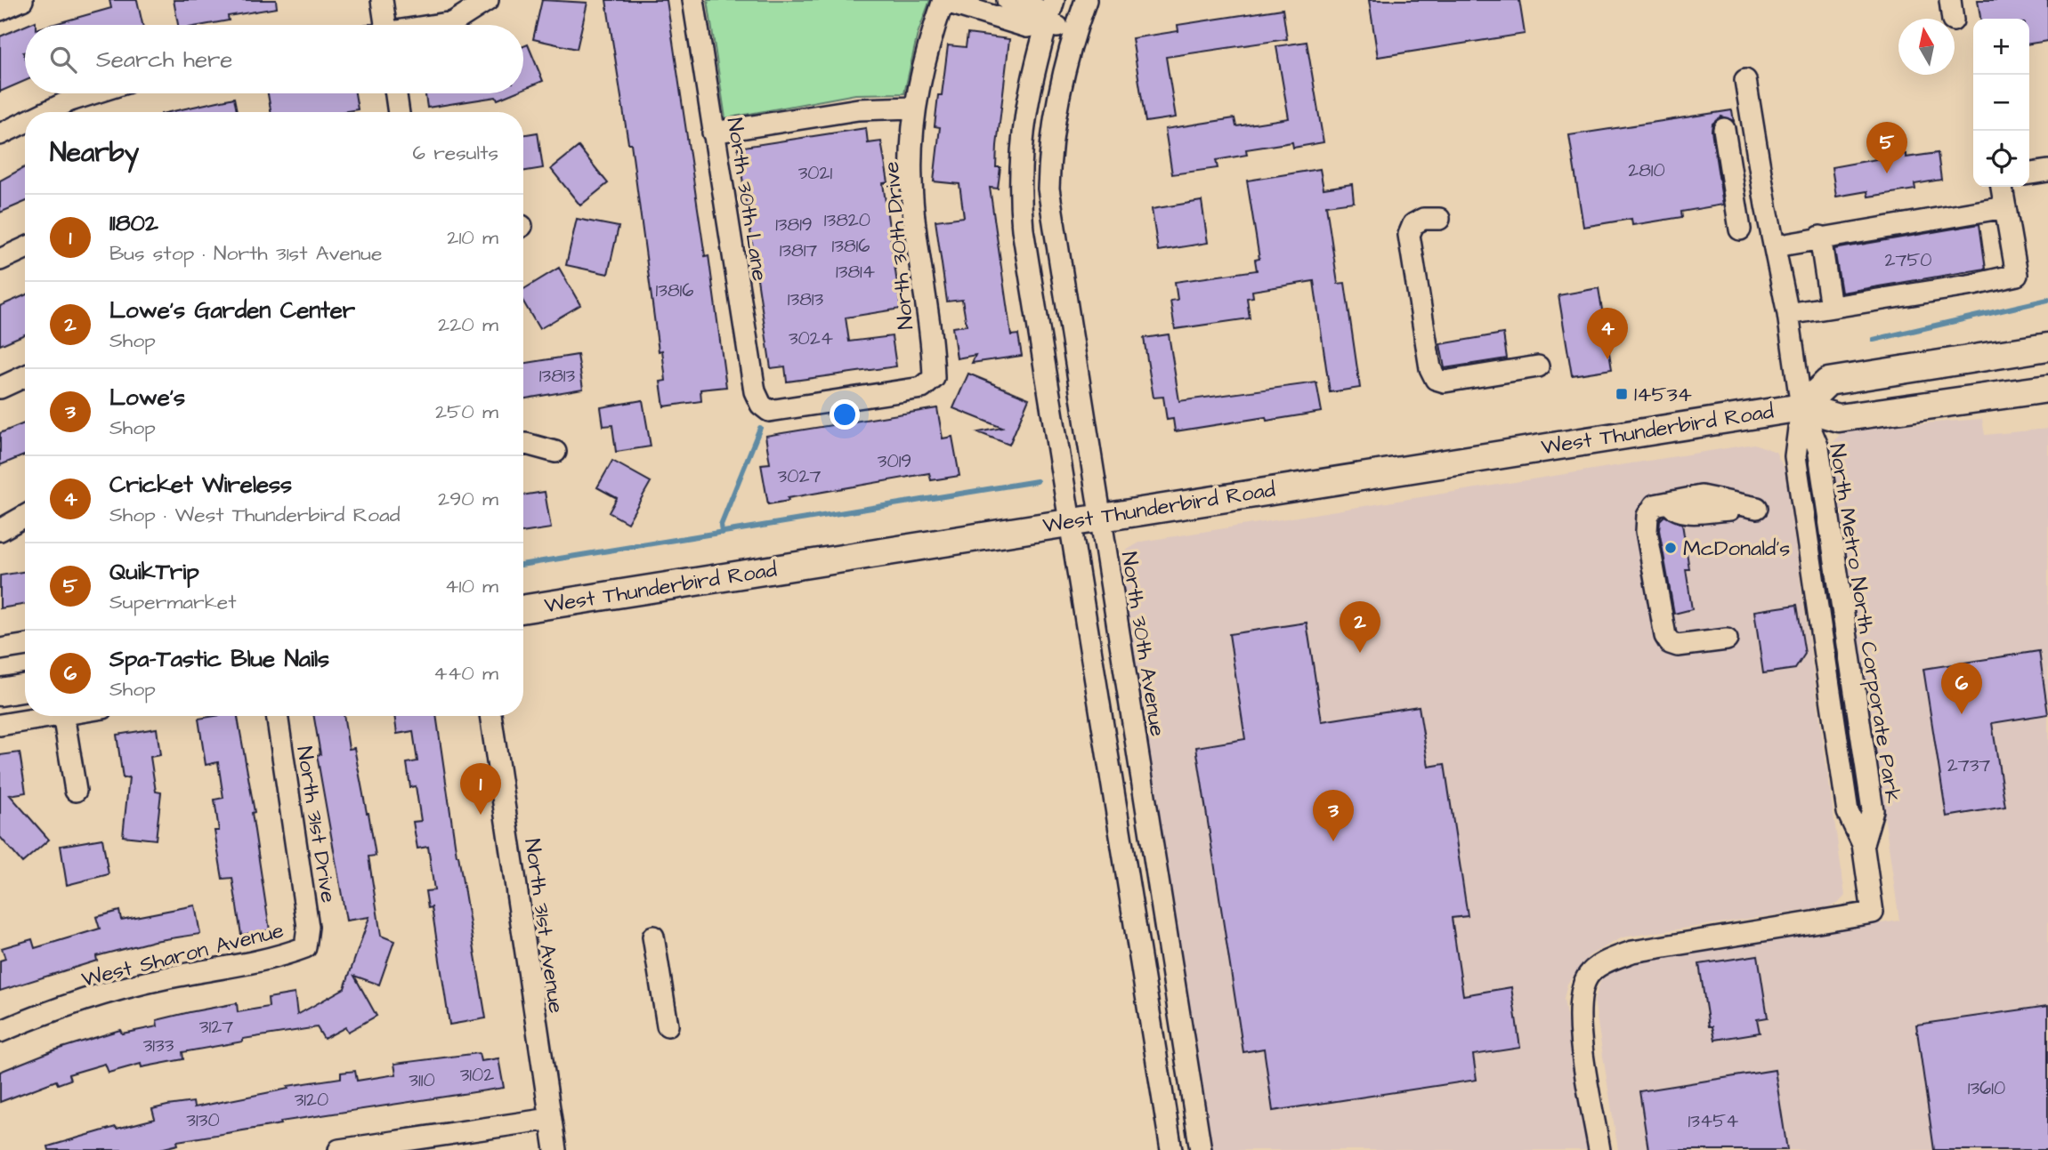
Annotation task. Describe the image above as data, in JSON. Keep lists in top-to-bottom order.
{
  "streets": {
    "main road": ["West Thunderbird Road"],
    "street": [
      "North 30th Lane",
      "North 30th Drive",
      "North Metro North Corporate Park",
      "North 30th Avenue",
      "North 31st Drive",
      "North 31st Avenue",
      "West Sharon Avenue"
    ]
  },
  "crossings": [
    ["North 30th Lane", "North 30th Drive"],
    ["West Thunderbird Road", "North Metro North Corporate Park"],
    ["West Thunderbird Road", "North 30th Avenue"],
    ["North 31st Drive", "West Sharon Avenue"]
  ],
  "places": {
    "transit": ["14534"],
    "other": ["McDonald's"]
  },
  "house_numbers": [
    "2810",
    "3021",
    "13820",
    "13819",
    "13816",
    "13817",
    "2750",
    "13814",
    "13816",
    "13813",
    "3024",
    "13813",
    "3019",
    "3027",
    "2737",
    "3127",
    "3133",
    "3102",
    "3110",
    "13610",
    "3120",
    "3130",
    "13454"
  ],
  "north": "top",
  "page": {
    "map_buttons": ["+", "−"],
    "search": "Search here",
    "heading": ["Nearby", "6 results"],
    "pins": [
      "5",
      "4",
      "2",
      "6",
      "1",
      "3"
    ],
    "list": [
      {
        "mark": "1",
        "name": "11802",
        "note": "Bus stop · North 31st Avenue",
        "value": "210 m"
      },
      {
        "mark": "2",
        "name": "Lowe's Garden Center",
        "note": "Shop",
        "value": "220 m"
      },
      {
        "mark": "3",
        "name": "Lowe's",
        "note": "Shop",
        "value": "250 m"
      },
      {
        "mark": "4",
        "name": "Cricket Wireless",
        "note": "Shop · West Thunderbird Road",
        "value": "290 m"
      },
      {
        "mark": "5",
        "name": "QuikTrip",
        "note": "Supermarket",
        "value": "410 m"
      },
      {
        "mark": "6",
        "name": "Spa-Tastic Blue Nails",
        "note": "Shop",
        "value": "440 m"
      }
    ]
  }
}
